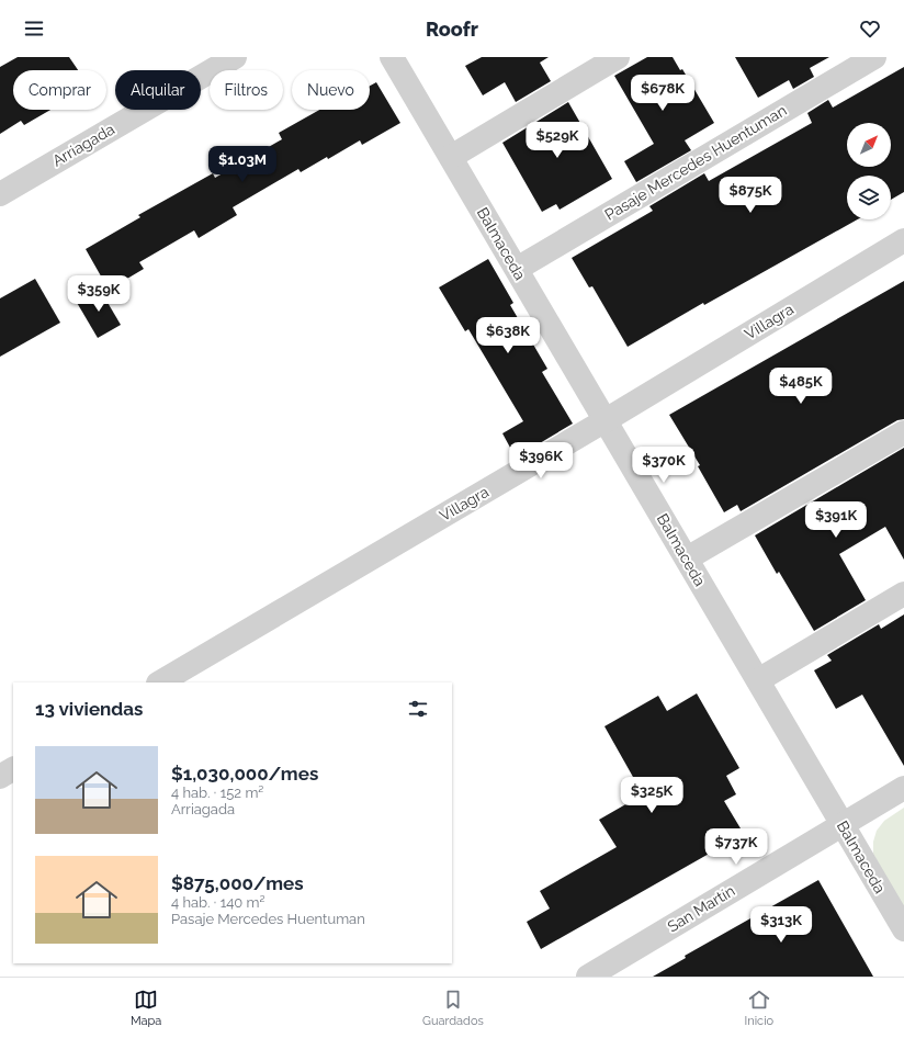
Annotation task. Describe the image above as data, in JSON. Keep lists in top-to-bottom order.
{
  "streets": {
    "street": [
      "Arriagada",
      "Pasaje Mercedes Huentuman",
      "Balmaceda",
      "Villagra",
      "San Martín"
    ]
  },
  "crossings": [
    ["Pasaje Mercedes Huentuman", "Balmaceda"],
    ["Balmaceda", "Villagra"],
    ["Balmaceda", "San Martín"]
  ],
  "north": "top right",
  "page": {
    "header": "Roofr",
    "chip": [
      "Comprar",
      "Alquilar",
      "Filtros",
      "Nuevo"
    ],
    "price": [
      "$678K",
      "$529K",
      "$1.03M",
      "$875K",
      "$359K",
      "$638K",
      "$485K",
      "$396K",
      "$370K",
      "$391K",
      "$325K",
      "$737K",
      "$313K"
    ],
    "heading": "13 viviendas",
    "list": [
      {
        "name": "$1,030,000/mes",
        "note": "4 hab. · 152 m² · Arriagada"
      },
      {
        "name": "$875,000/mes",
        "note": "4 hab. · 140 m² · Pasaje Mercedes Huentuman"
      }
    ],
    "tabs": ["Mapa", "Guardados", "Inicio"]
  }
}
